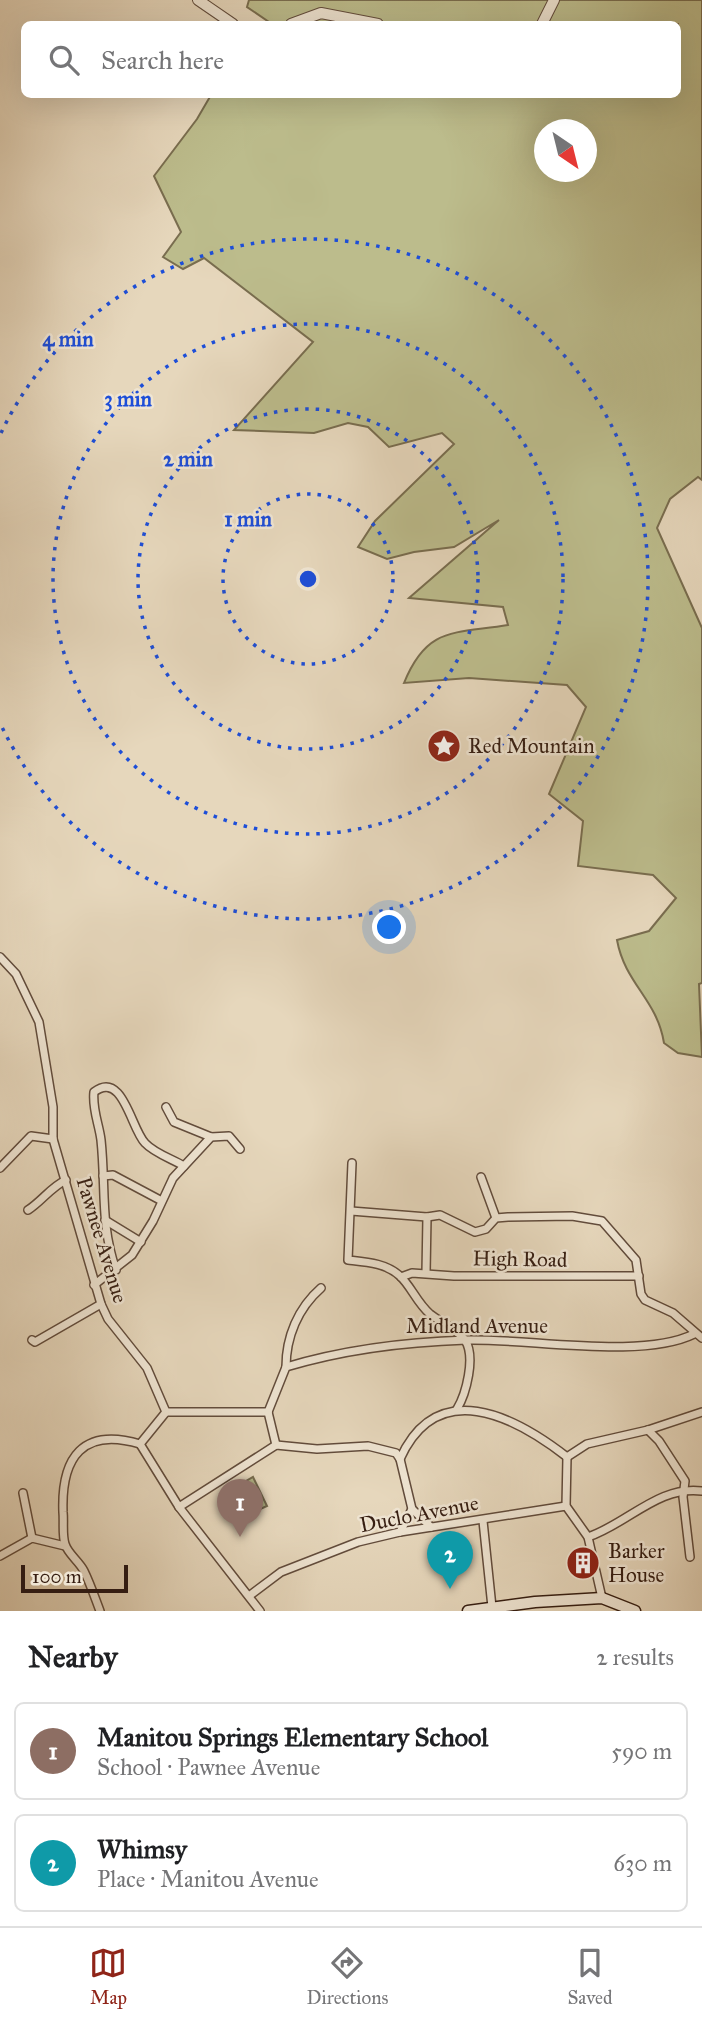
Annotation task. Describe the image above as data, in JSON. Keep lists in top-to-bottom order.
{
  "streets": {
    "street": [
      "Pawnee Avenue",
      "High Road",
      "Midland Avenue",
      "Duclo Avenue"
    ]
  },
  "places": {
    "place": ["Red Mountain"],
    "building": ["Barker House"]
  },
  "scale_bar": "100 m",
  "north": "bottom right",
  "page": {
    "search": "Search here",
    "pins": ["1", "2"],
    "scale": "100 m",
    "heading": ["Nearby", "2 results"],
    "list": [
      {
        "mark": "1",
        "name": "Manitou Springs Elementary School",
        "note": "School · Pawnee Avenue",
        "value": "590 m"
      },
      {
        "mark": "2",
        "name": "Whimsy",
        "note": "Place · Manitou Avenue",
        "value": "630 m"
      }
    ],
    "nav": ["Map", "Directions", "Saved"]
  },
  "rings": [
    "4 min",
    "3 min",
    "2 min",
    "1 min"
  ]
}
